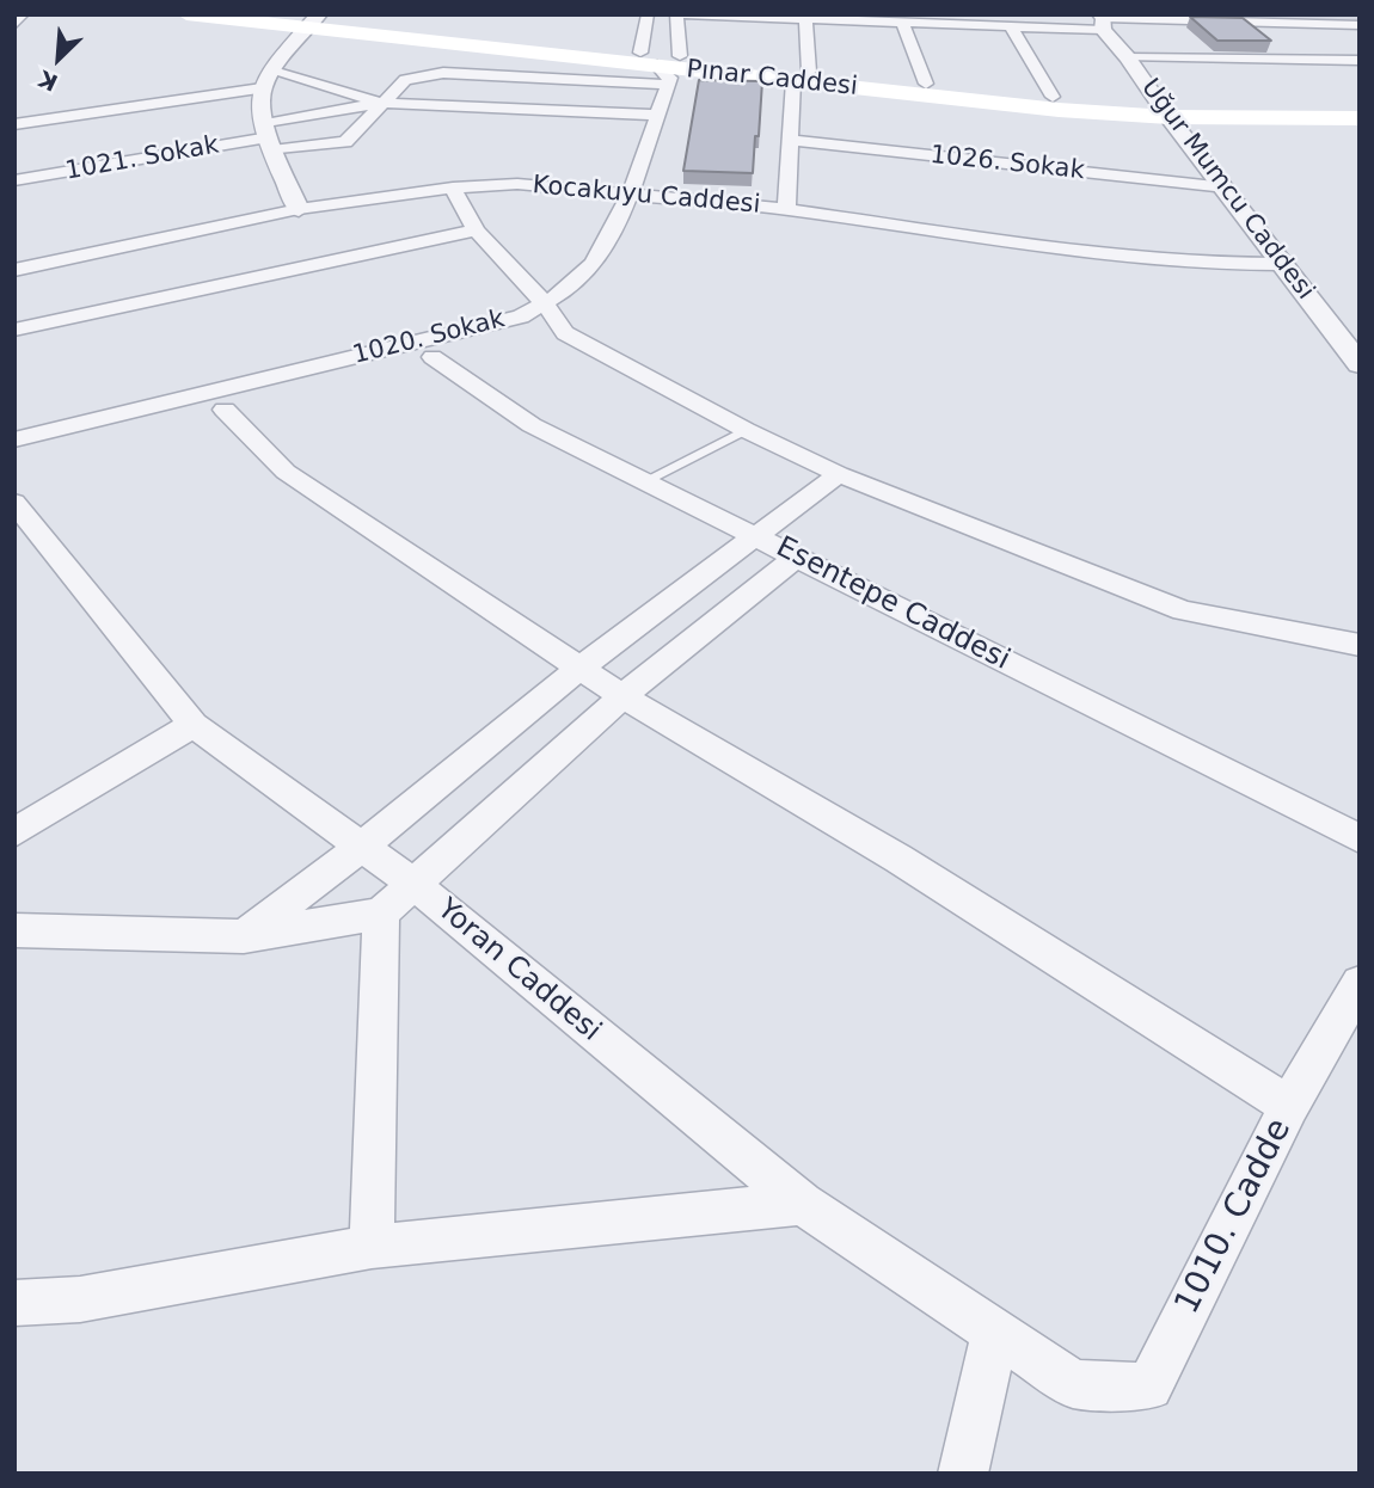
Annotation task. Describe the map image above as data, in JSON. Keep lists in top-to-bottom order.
{
  "streets": {
    "main road": ["Pınar Caddesi"],
    "street": [
      "1021. Sokak",
      "1026. Sokak",
      "Uğur Mumcu Caddesi",
      "Kocakuyu Caddesi",
      "1020. Sokak",
      "Esentepe Caddesi",
      "Yoran Caddesi",
      "1010. Cadde"
    ]
  },
  "crossings": [
    ["Pınar Caddesi", "Uğur Mumcu Caddesi"],
    ["1026. Sokak", "Uğur Mumcu Caddesi"],
    ["Uğur Mumcu Caddesi", "Kocakuyu Caddesi"],
    ["1020. Sokak", "Esentepe Caddesi"],
    ["Yoran Caddesi", "1010. Cadde"]
  ],
  "north": "bottom left"
}
